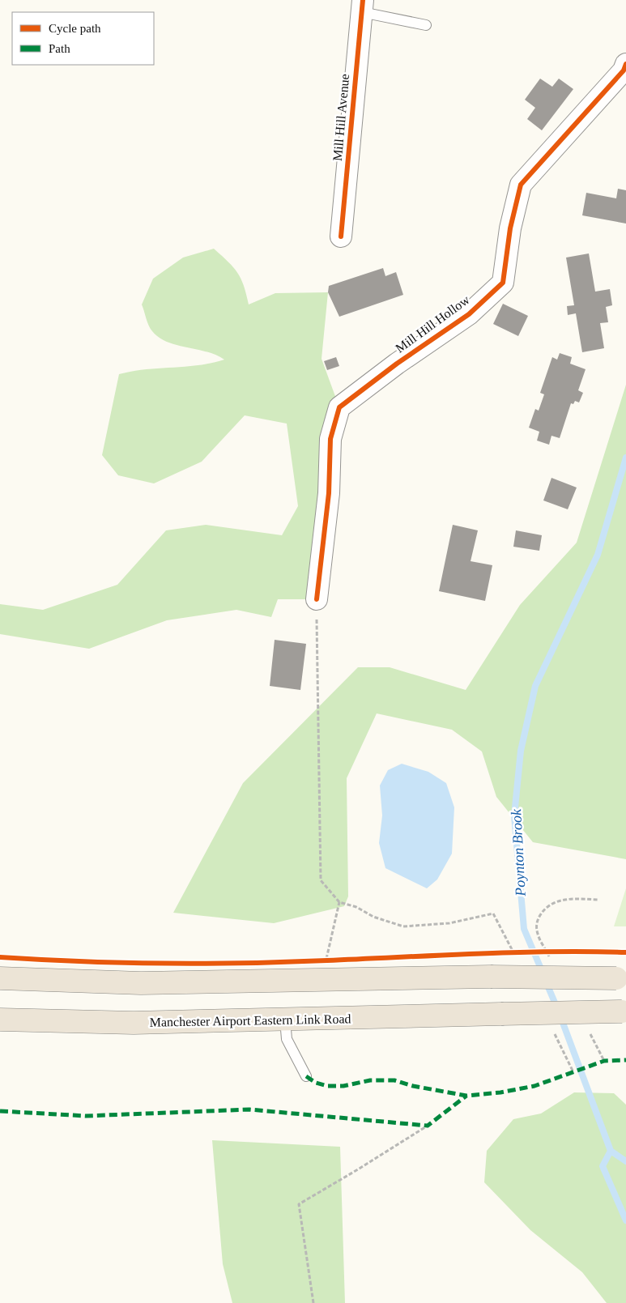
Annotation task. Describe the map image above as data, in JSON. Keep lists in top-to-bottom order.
{
  "streets": {
    "highway": ["Manchester Airport Eastern Link Road"],
    "street": ["Mill Hill Avenue", "Mill Hill Hollow"]
  },
  "water": ["Poynton Brook"],
  "legend": ["Cycle path", "Path"]
}
